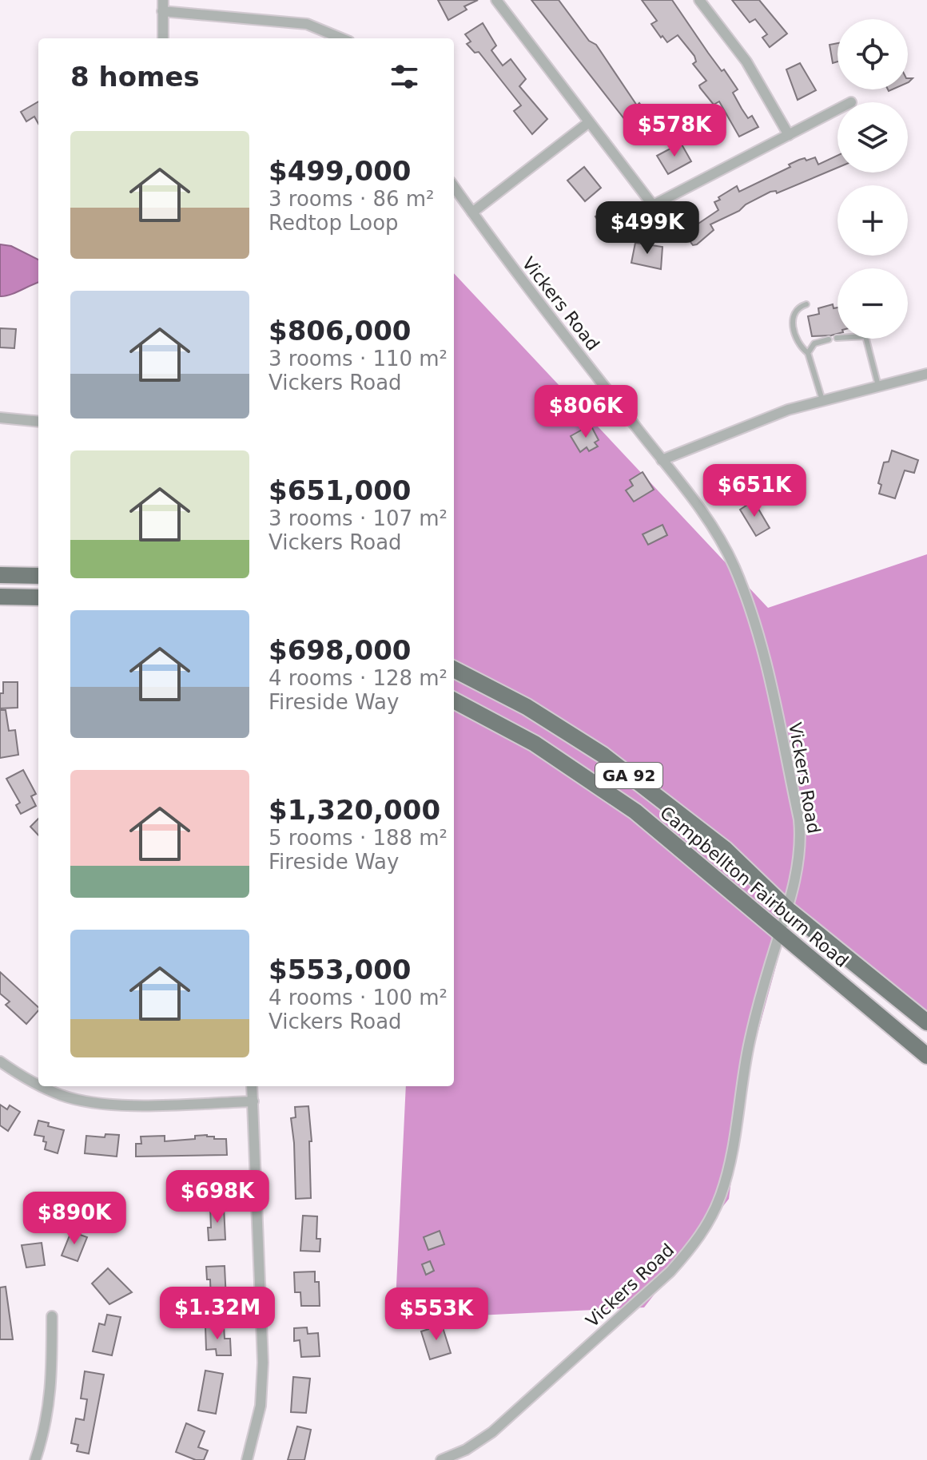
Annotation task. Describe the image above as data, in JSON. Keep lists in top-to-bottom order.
{
  "streets": {
    "main road": ["GA 92", "Campbellton Fairburn Road"],
    "street": ["Vickers Road"]
  },
  "crossings": [
    ["Vickers Road", "Campbellton Fairburn Road"]
  ],
  "page": {
    "map_buttons": ["+", "−"],
    "heading": "8 homes",
    "price": [
      "$578K",
      "$499K",
      "$806K",
      "$651K",
      "$698K",
      "$890K",
      "$1.32M",
      "$553K"
    ],
    "list": [
      {
        "name": "$499,000",
        "note": "3 rooms · 86 m² · Redtop Loop"
      },
      {
        "name": "$806,000",
        "note": "3 rooms · 110 m² · Vickers Road"
      },
      {
        "name": "$651,000",
        "note": "3 rooms · 107 m² · Vickers Road"
      },
      {
        "name": "$698,000",
        "note": "4 rooms · 128 m² · Fireside Way"
      },
      {
        "name": "$1,320,000",
        "note": "5 rooms · 188 m² · Fireside Way"
      },
      {
        "name": "$553,000",
        "note": "4 rooms · 100 m² · Vickers Road"
      }
    ]
  }
}
